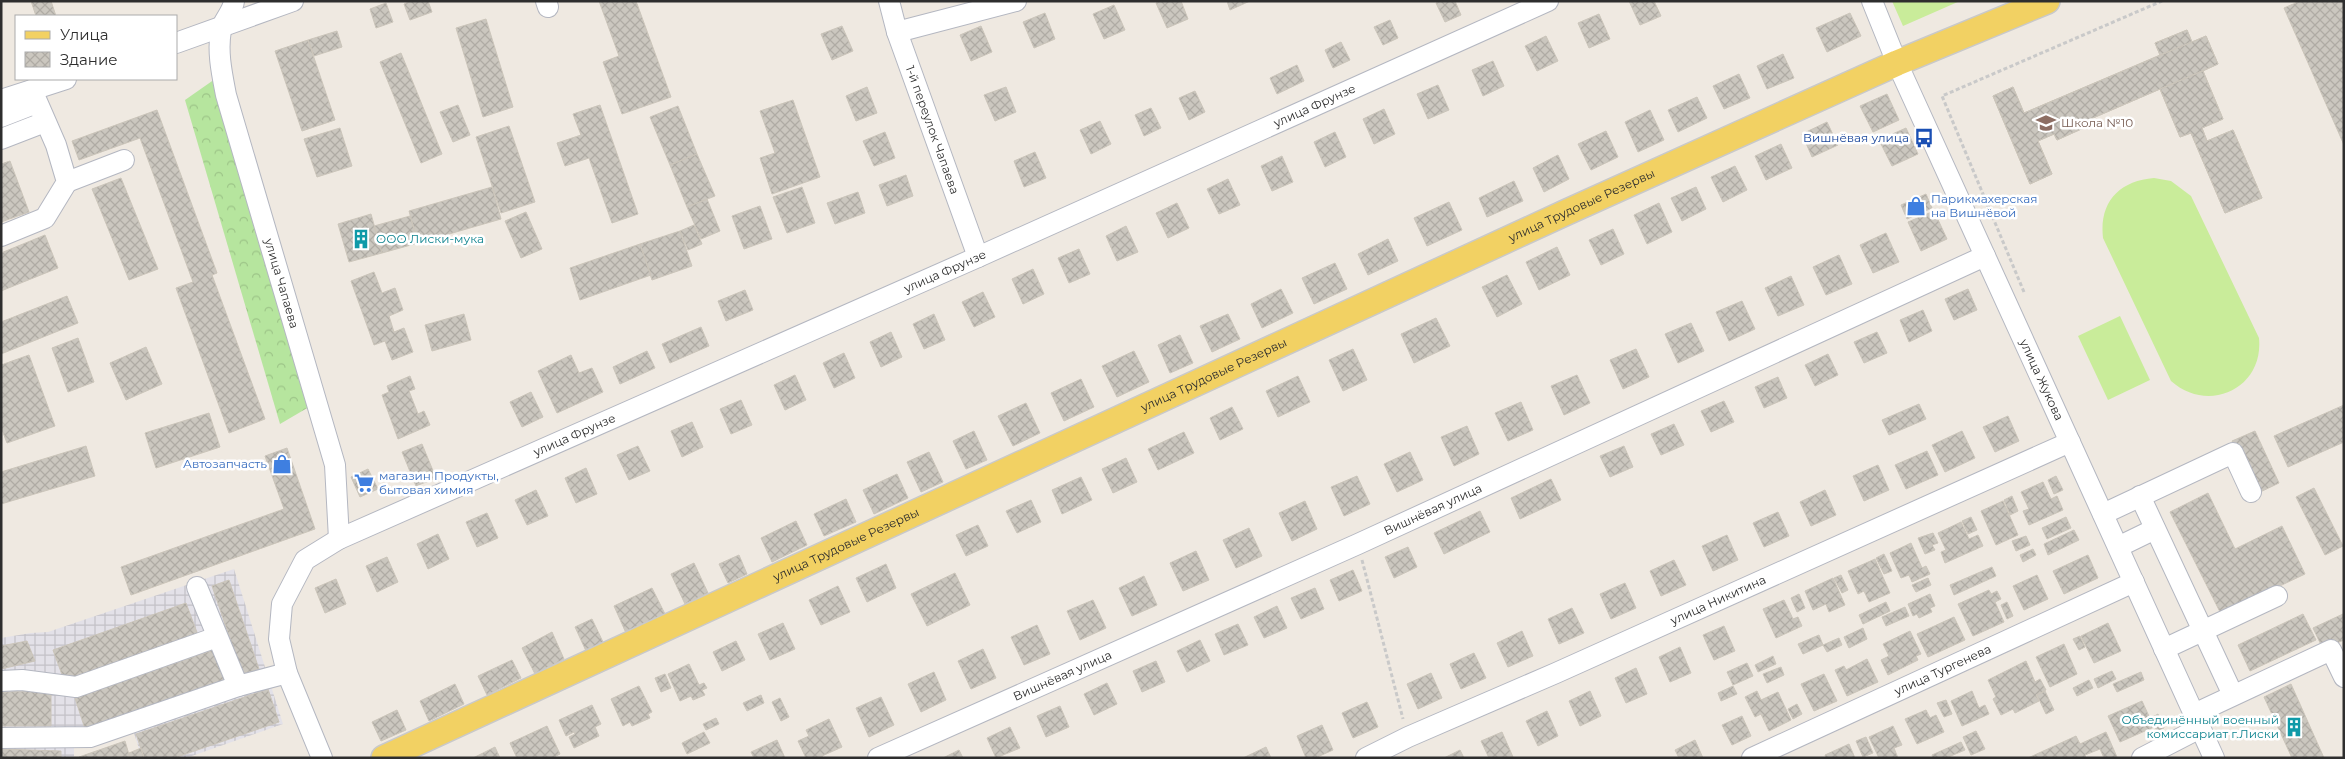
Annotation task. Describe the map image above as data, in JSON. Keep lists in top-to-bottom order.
{
  "streets": {
    "main road": ["улица Трудовые Резервы"],
    "street": [
      "улица Фрунзе",
      "1-й переулок Чапаева",
      "улица Чапаева",
      "улица Жукова",
      "Вишнёвая улица",
      "улица Никитина",
      "улица Тургенева"
    ]
  },
  "crossings": [
    ["улица Фрунзе", "1-й переулок Чапаева"],
    ["улица Фрунзе", "улица Чапаева"],
    ["улица Трудовые Резервы", "улица Жукова"],
    ["улица Жукова", "Вишнёвая улица"],
    ["улица Жукова", "улица Никитина"],
    ["улица Жукова", "улица Тургенева"]
  ],
  "places": {
    "school or university": ["Школа №10"],
    "bus stop": ["Вишнёвая улица"],
    "shop": ["Парикмахерская на Вишнёвой", "Автозапчасть"],
    "building": ["ООО Лиски-мука", "Объединённый военный комиссариат г.Лиски"],
    "supermarket": ["магазин Продукты, бытовая химия"]
  },
  "legend": ["Улица", "Здание"]
}
